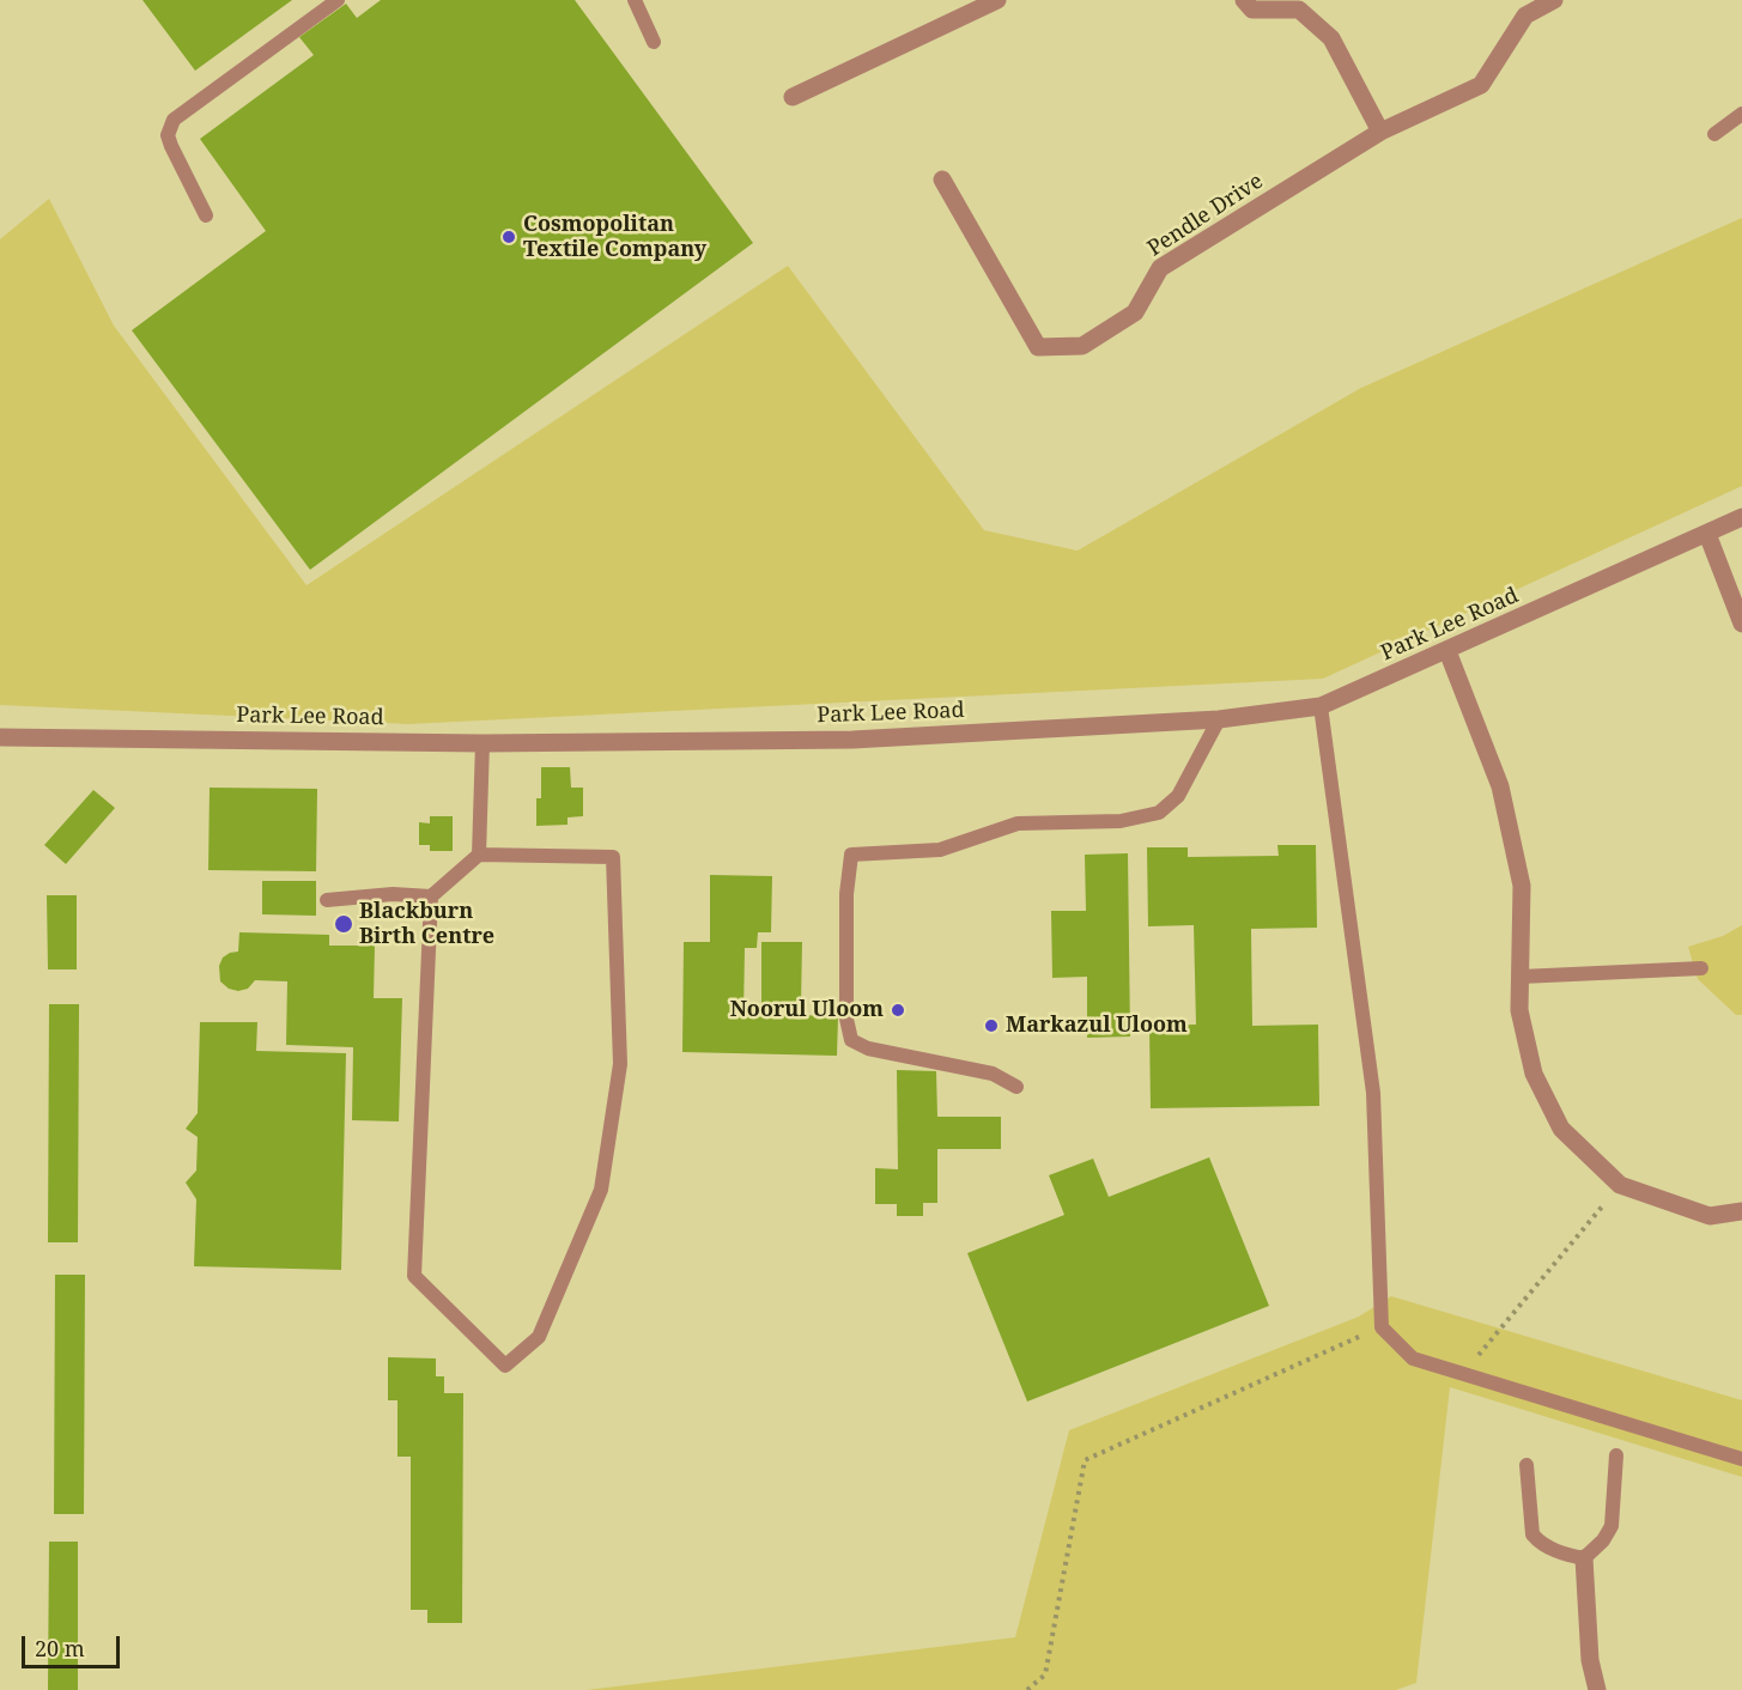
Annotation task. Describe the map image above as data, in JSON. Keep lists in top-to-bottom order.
{
  "streets": {
    "street": ["Pendle Drive", "Park Lee Road"]
  },
  "places": [
    "Cosmopolitan Textile Company",
    "Blackburn Birth Centre",
    "Noorul Uloom",
    "Markazul Uloom"
  ],
  "scale_bar": "20 m"
}
